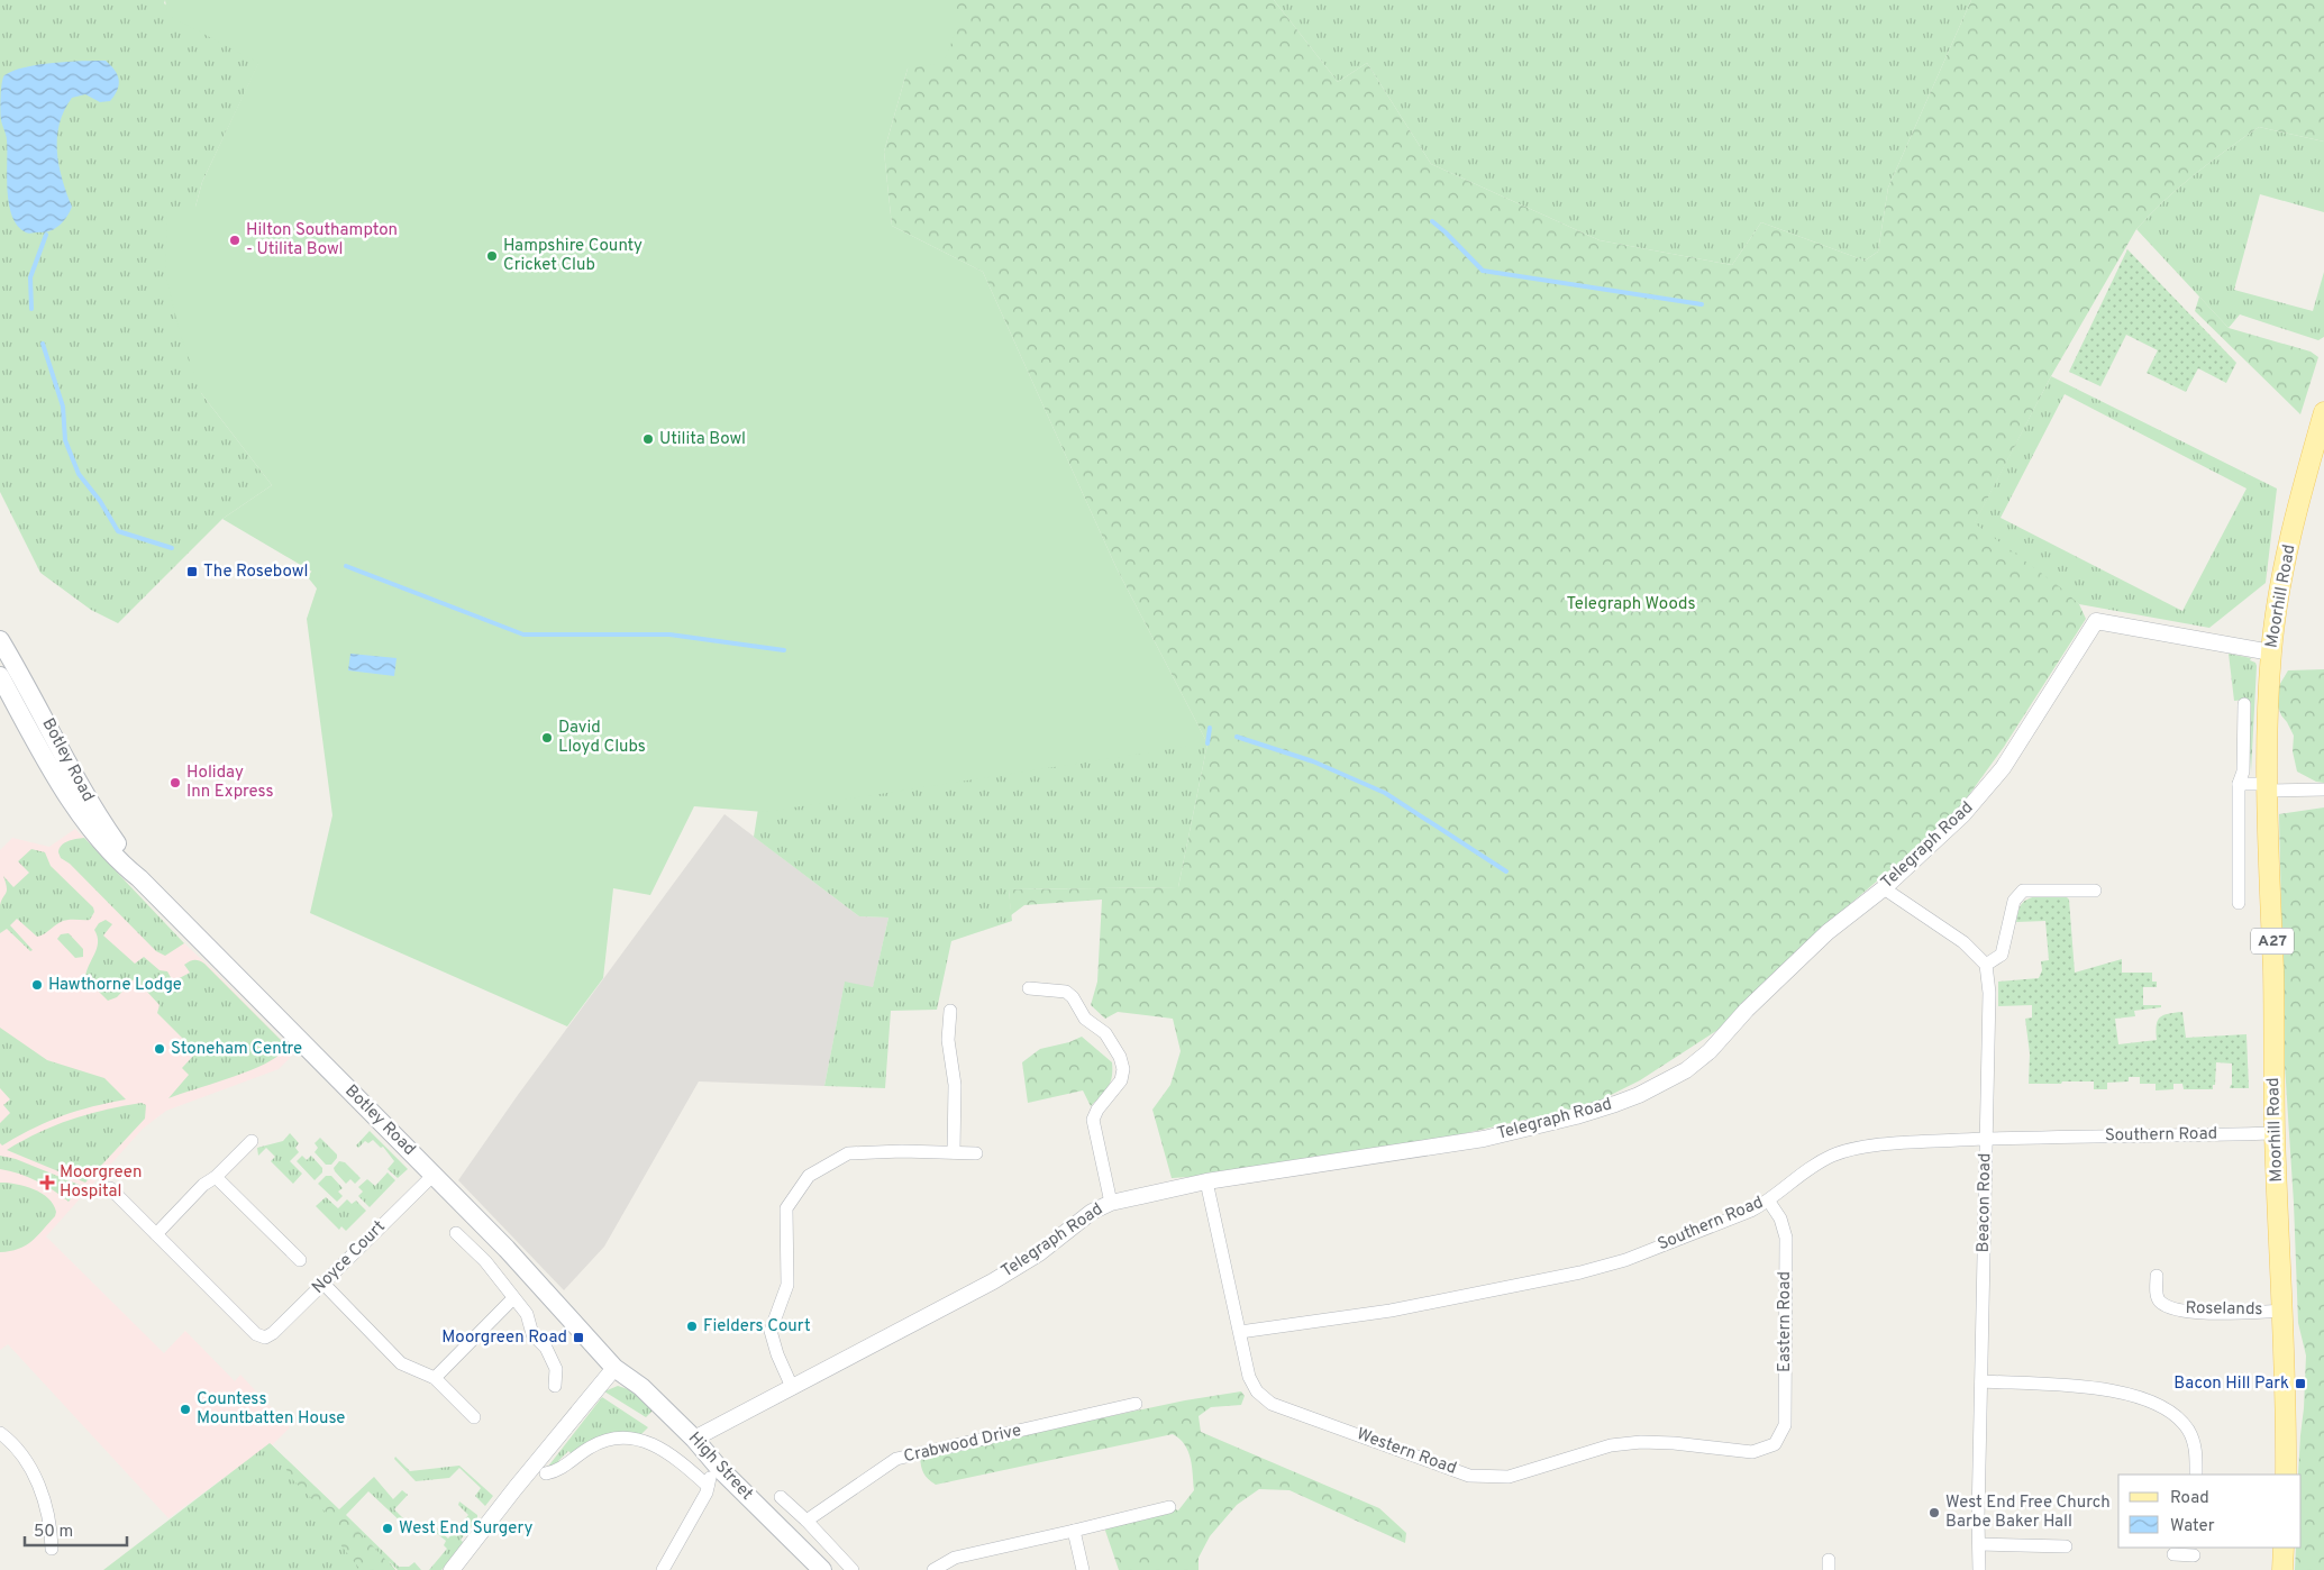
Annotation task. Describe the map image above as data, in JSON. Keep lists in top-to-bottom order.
{
  "streets": {
    "main road": [
      "Moorhill Road",
      "Botley Road",
      "A27",
      "High Street"
    ],
    "street": [
      "Telegraph Road",
      "Southern Road",
      "Beacon Road",
      "Noyce Court",
      "Roselands",
      "Eastern Road",
      "Crabwood Drive",
      "Western Road"
    ]
  },
  "crossings": [
    ["Moorhill Road", "Telegraph Road"],
    ["Moorhill Road", "Southern Road"],
    ["Moorhill Road", "Roselands"],
    ["Botley Road", "Noyce Court"],
    ["Botley Road", "High Street"],
    ["Telegraph Road", "Western Road"],
    ["Telegraph Road", "High Street"],
    ["Southern Road", "Beacon Road"],
    ["Southern Road", "Eastern Road"],
    ["Southern Road", "Western Road"],
    ["Eastern Road", "Western Road"]
  ],
  "parks": ["Telegraph Woods"],
  "places": {
    "other": [
      "Hilton Southampton - Utilita Bowl",
      "Hampshire County Cricket Club",
      "Utilita Bowl",
      "David Lloyd Clubs",
      "Holiday Inn Express",
      "Hawthorne Lodge",
      "Stoneham Centre",
      "Fielders Court",
      "Countess Mountbatten House",
      "West End Free Church Barbe Baker Hall",
      "West End Surgery"
    ],
    "transit": ["The Rosebowl", "Moorgreen Road", "Bacon Hill Park"],
    "health": ["Moorgreen Hospital"]
  },
  "legend": ["Road", "Water"],
  "scale_bar": "50 m"
}
